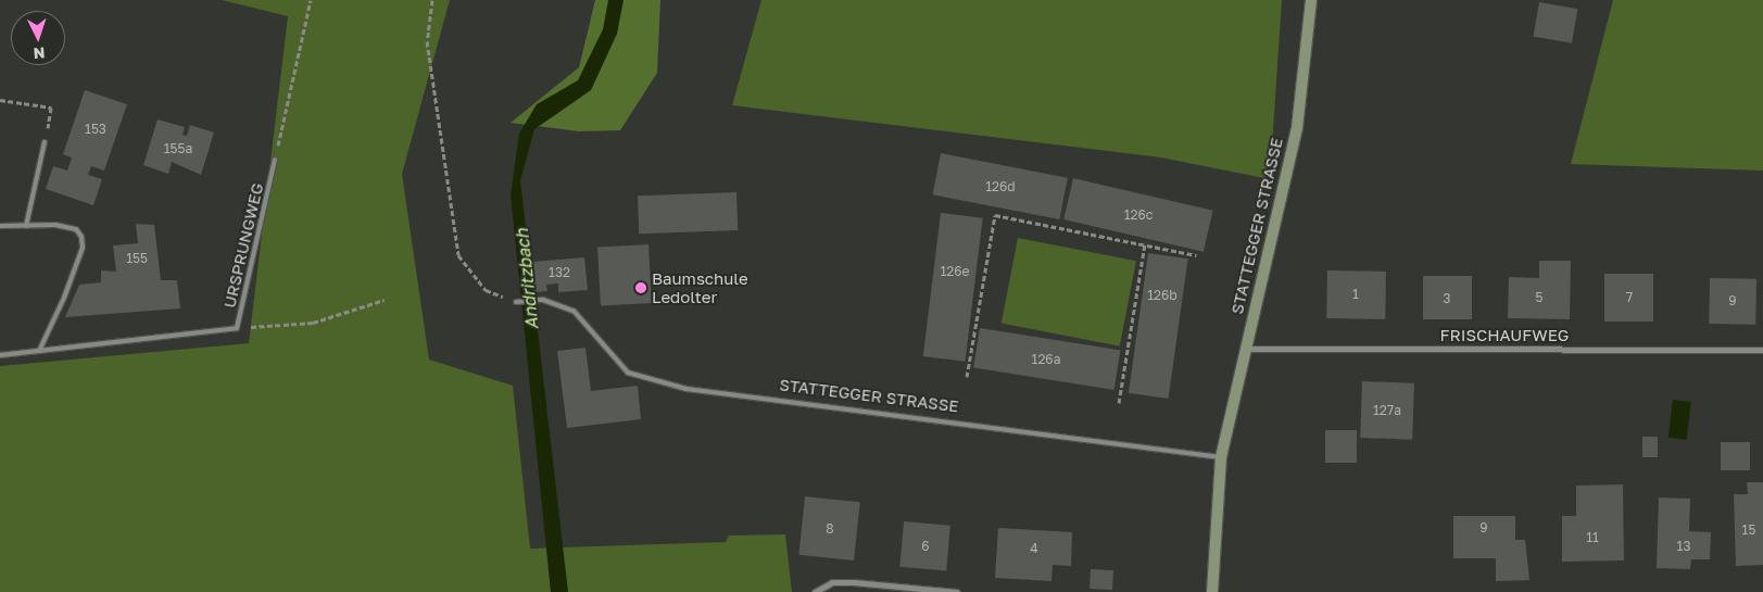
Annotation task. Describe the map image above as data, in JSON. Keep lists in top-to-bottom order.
{
  "streets": {
    "main road": ["STATTEGGER STRASSE"],
    "street": ["FRISCHAUFWEG"],
    "lane": ["URSPRUNGWEG"]
  },
  "crossings": [
    ["STATTEGGER STRASSE", "FRISCHAUFWEG"]
  ],
  "water": ["Andritzbach"],
  "places": ["Baumschule Ledolter"],
  "house_numbers": [
    "153",
    "155a",
    "126d",
    "126c",
    "155",
    "126e",
    "132",
    "1",
    "126b",
    "5",
    "7",
    "3",
    "9",
    "126a",
    "127a",
    "9",
    "8",
    "15",
    "11",
    "6",
    "13",
    "4"
  ],
  "north": "bottom"
}
